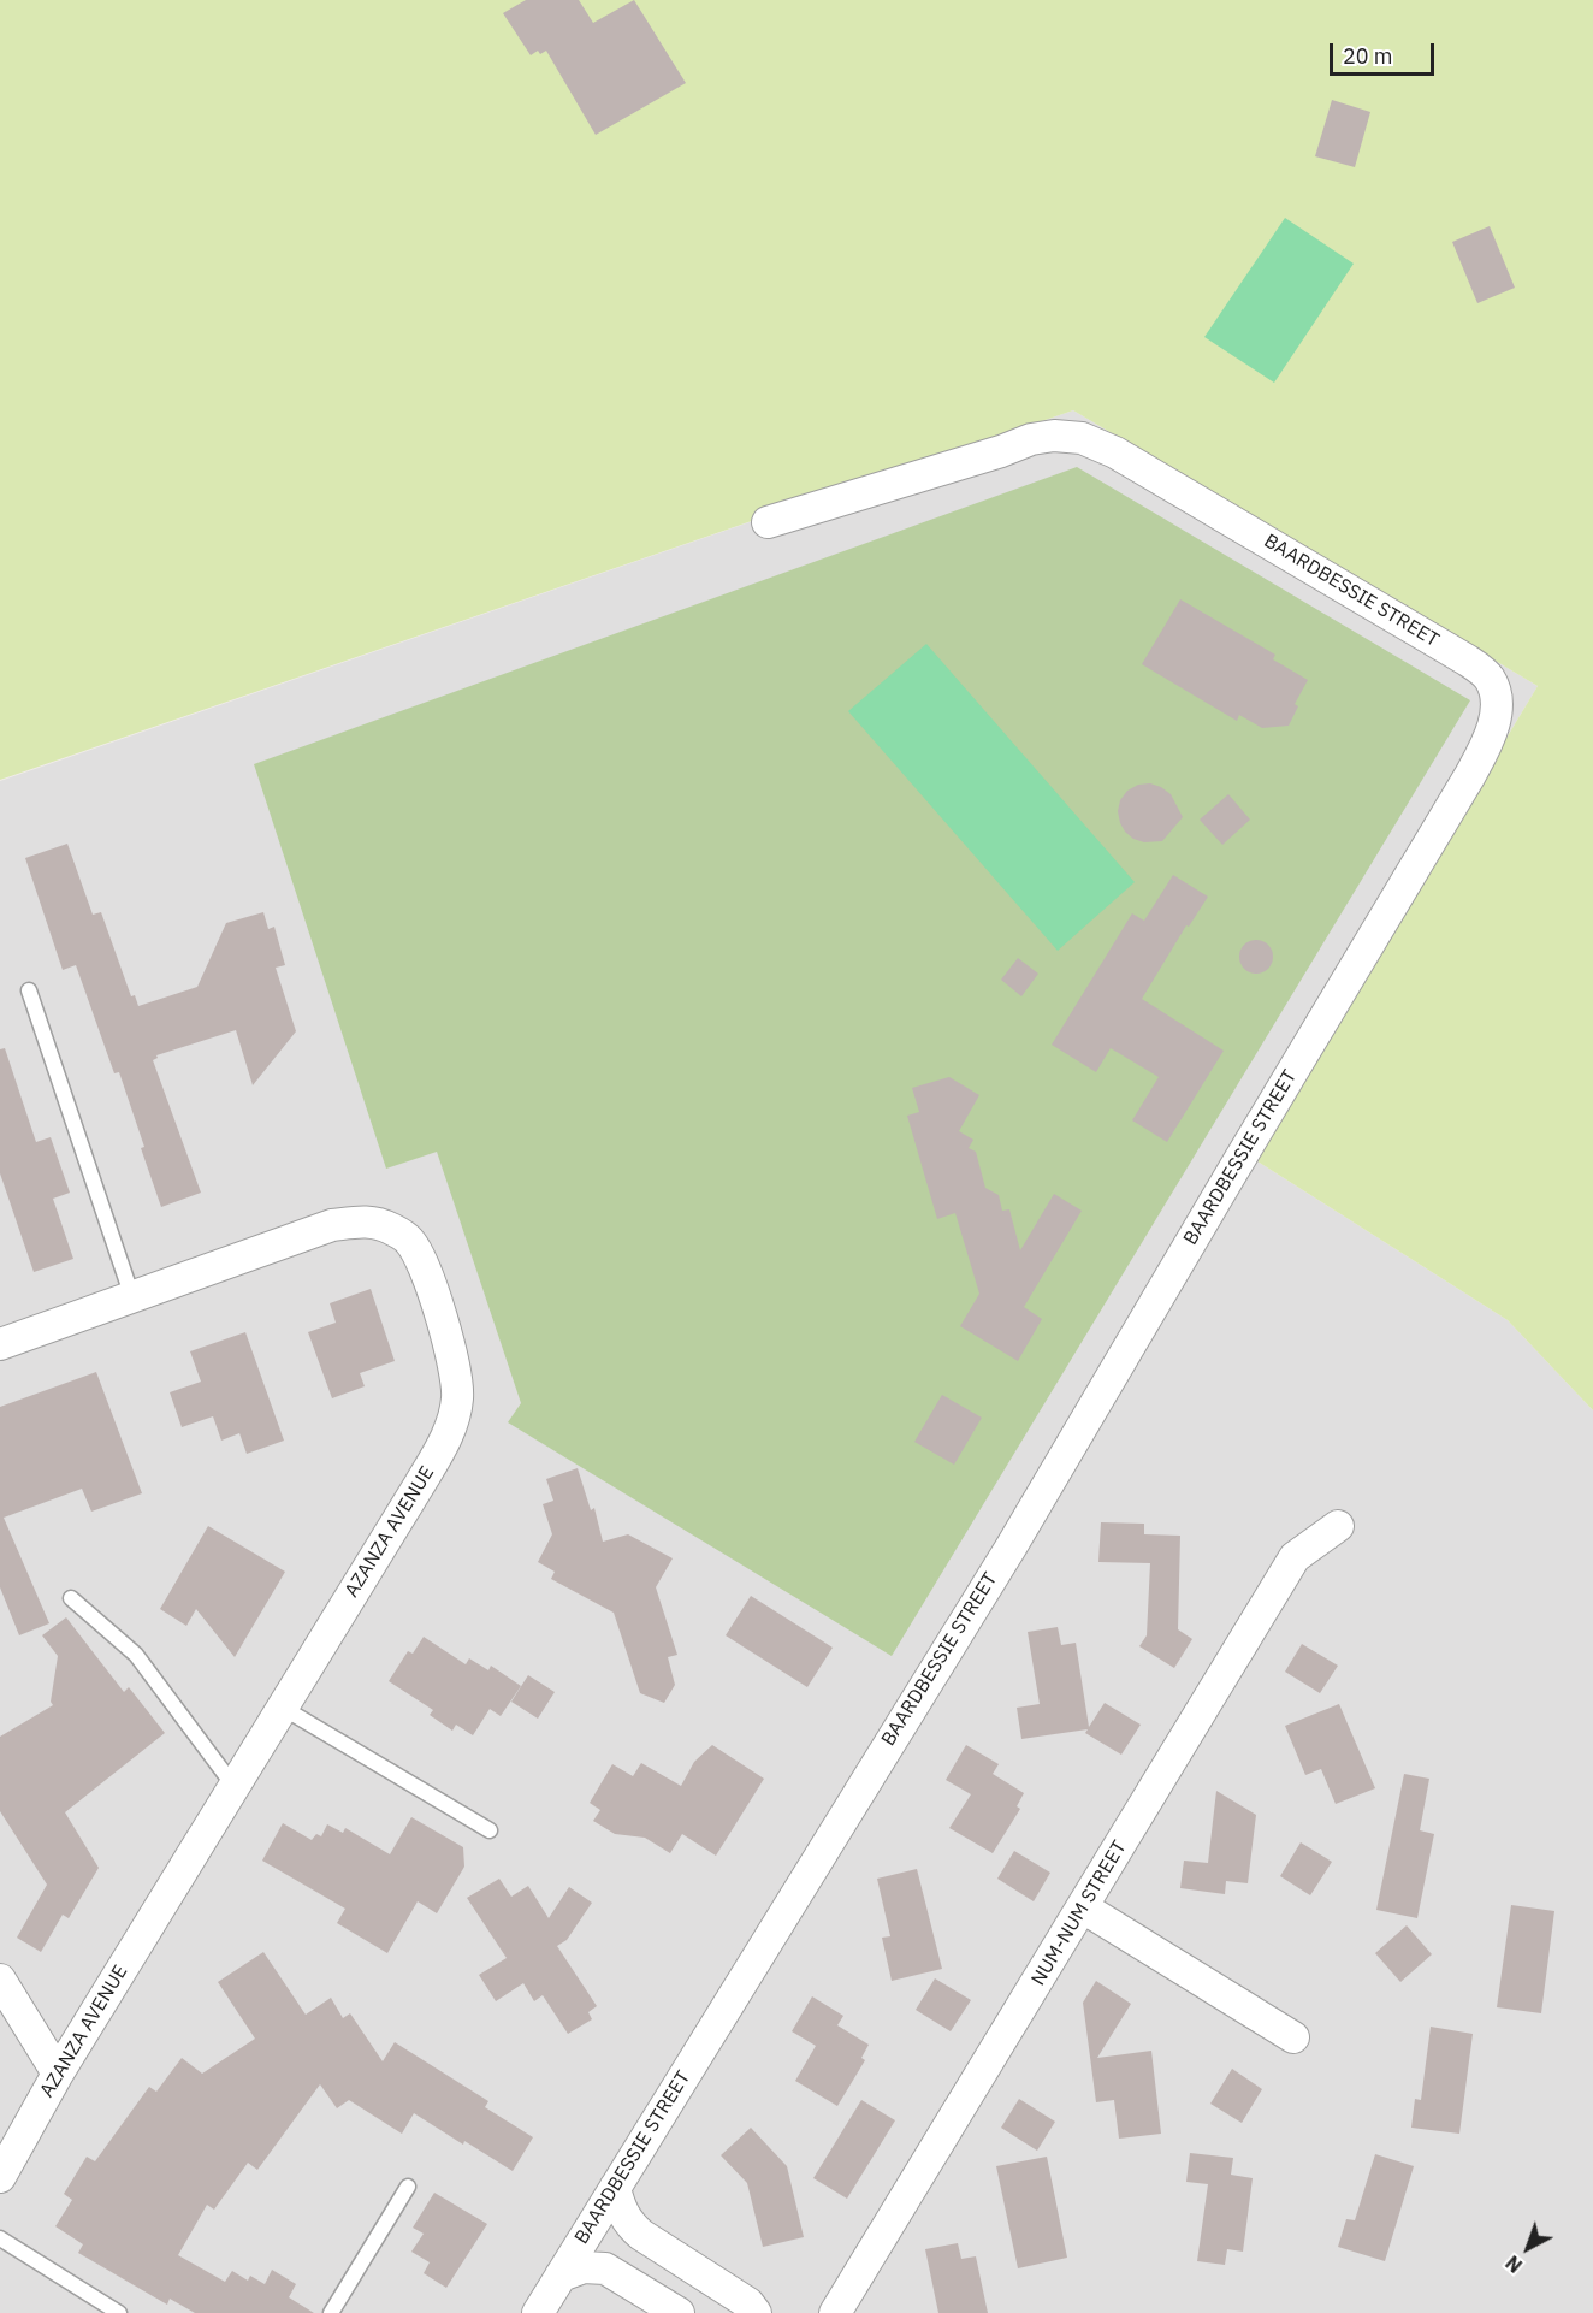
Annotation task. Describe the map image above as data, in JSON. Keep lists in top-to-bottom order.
{
  "streets": {
    "street": ["BAARDBESSIE STREET", "AZANZA AVENUE", "NUM-NUM STREET"]
  },
  "scale_bar": "20 m",
  "north": "bottom left"
}
